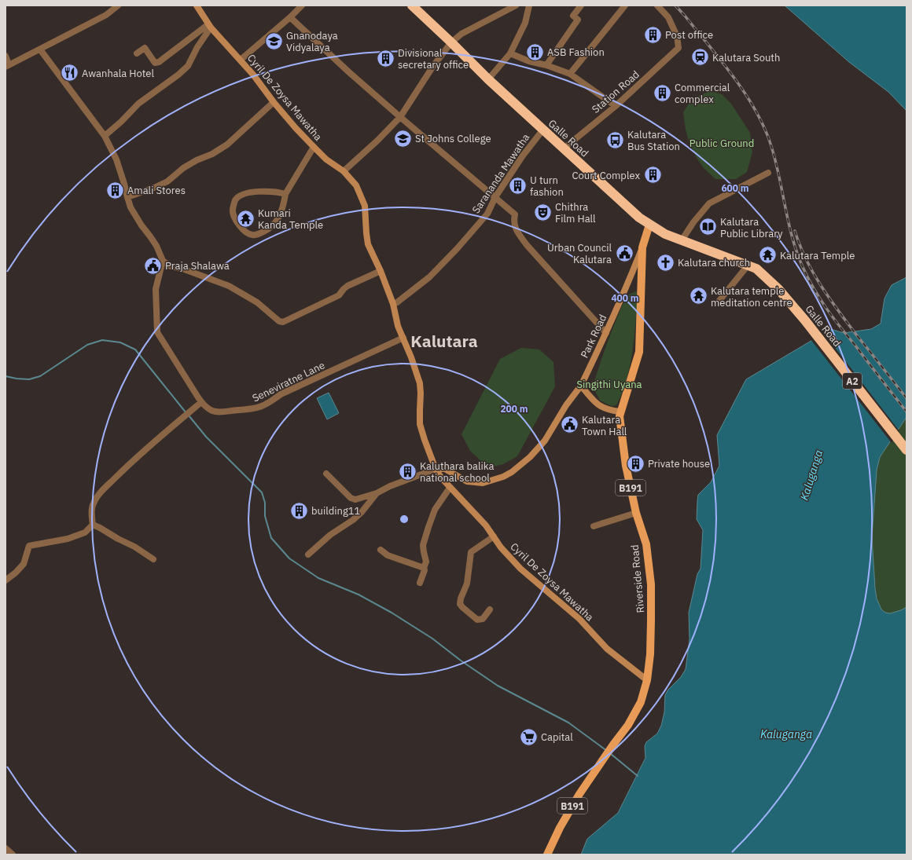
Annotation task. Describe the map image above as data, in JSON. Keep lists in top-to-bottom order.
{
  "streets": {
    "highway": ["Galle Road", "A2"],
    "main road": ["B191", "Riverside Road"],
    "street": [
      "Station Road",
      "Cyril De Zoysa Mawatha",
      "Sarananda Mawatha",
      "Park Road",
      "Seneviratne Lane"
    ]
  },
  "crossings": [
    ["Station Road", "Galle Road"],
    ["Cyril De Zoysa Mawatha", "Sarananda Mawatha"],
    ["Cyril De Zoysa Mawatha", "Park Road"],
    ["Cyril De Zoysa Mawatha", "Seneviratne Lane"],
    ["Cyril De Zoysa Mawatha", "Riverside Road"],
    ["Galle Road", "Sarananda Mawatha"],
    ["Galle Road", "Riverside Road"],
    ["Park Road", "Riverside Road"]
  ],
  "districts": ["Kalutara"],
  "water": ["Kaluganga"],
  "parks": ["Public Ground", "Singithi Uyana"],
  "places": {
    "building": [
      "Post office",
      "ASB Fashion",
      "Divisional secretary office",
      "Commercial complex",
      "Court Complex",
      "U turn fashion",
      "Amali Stores",
      "Private house",
      "Kaluthara balika national school",
      "building11"
    ],
    "school or university": ["Gnanodaya Vidyalaya", "St Johns College"],
    "station": ["Kalutara South"],
    "restaurant": ["Awanhala Hotel"],
    "bus stop": ["Kalutara Bus Station"],
    "theatre": ["Chithra Film Hall"],
    "temple": ["Kumari Kanda Temple", "Kalutara Temple", "Kalutara temple meditation centre"],
    "library": ["Kalutara Public Library"],
    "public building": ["Urban Council Kalutara", "Praja Shalawa", "Kalutara Town Hall"],
    "church": ["Kalutara church"],
    "supermarket": ["Capital"]
  },
  "rings": ["600 m", "400 m", "200 m"]
}
